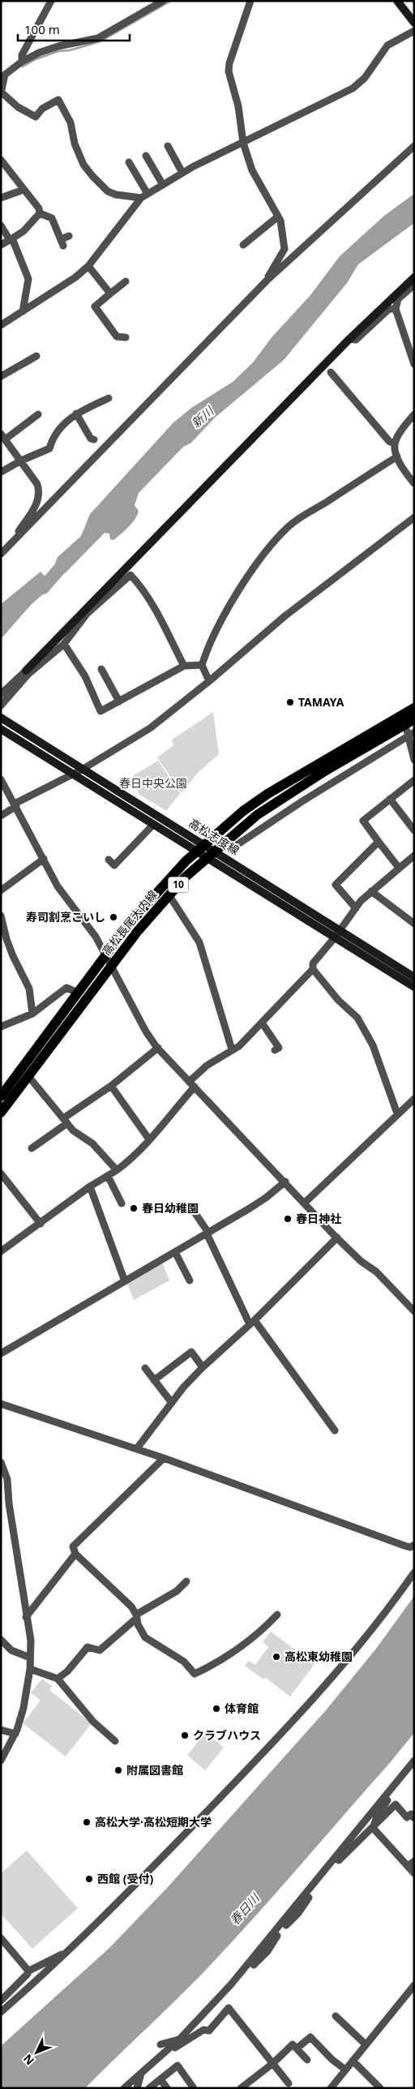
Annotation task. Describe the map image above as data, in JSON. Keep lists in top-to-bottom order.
{
  "streets": {
    "main road": ["高松志度線", "10", "高松長尾大内線"]
  },
  "crossings": [
    ["高松志度線", "高松長尾大内線"]
  ],
  "water": ["新川", "春日川"],
  "parks": ["春日中央公園"],
  "places": [
    "TAMAYA",
    "寿司割烹こいし",
    "春日幼稚園",
    "春日神社",
    "高松東幼稚園",
    "体育館",
    "クラブハウス",
    "附属図書館",
    "高松大学·高松短期大学",
    "西館 (受付)"
  ],
  "scale_bar": "100 m",
  "north": "bottom left"
}
